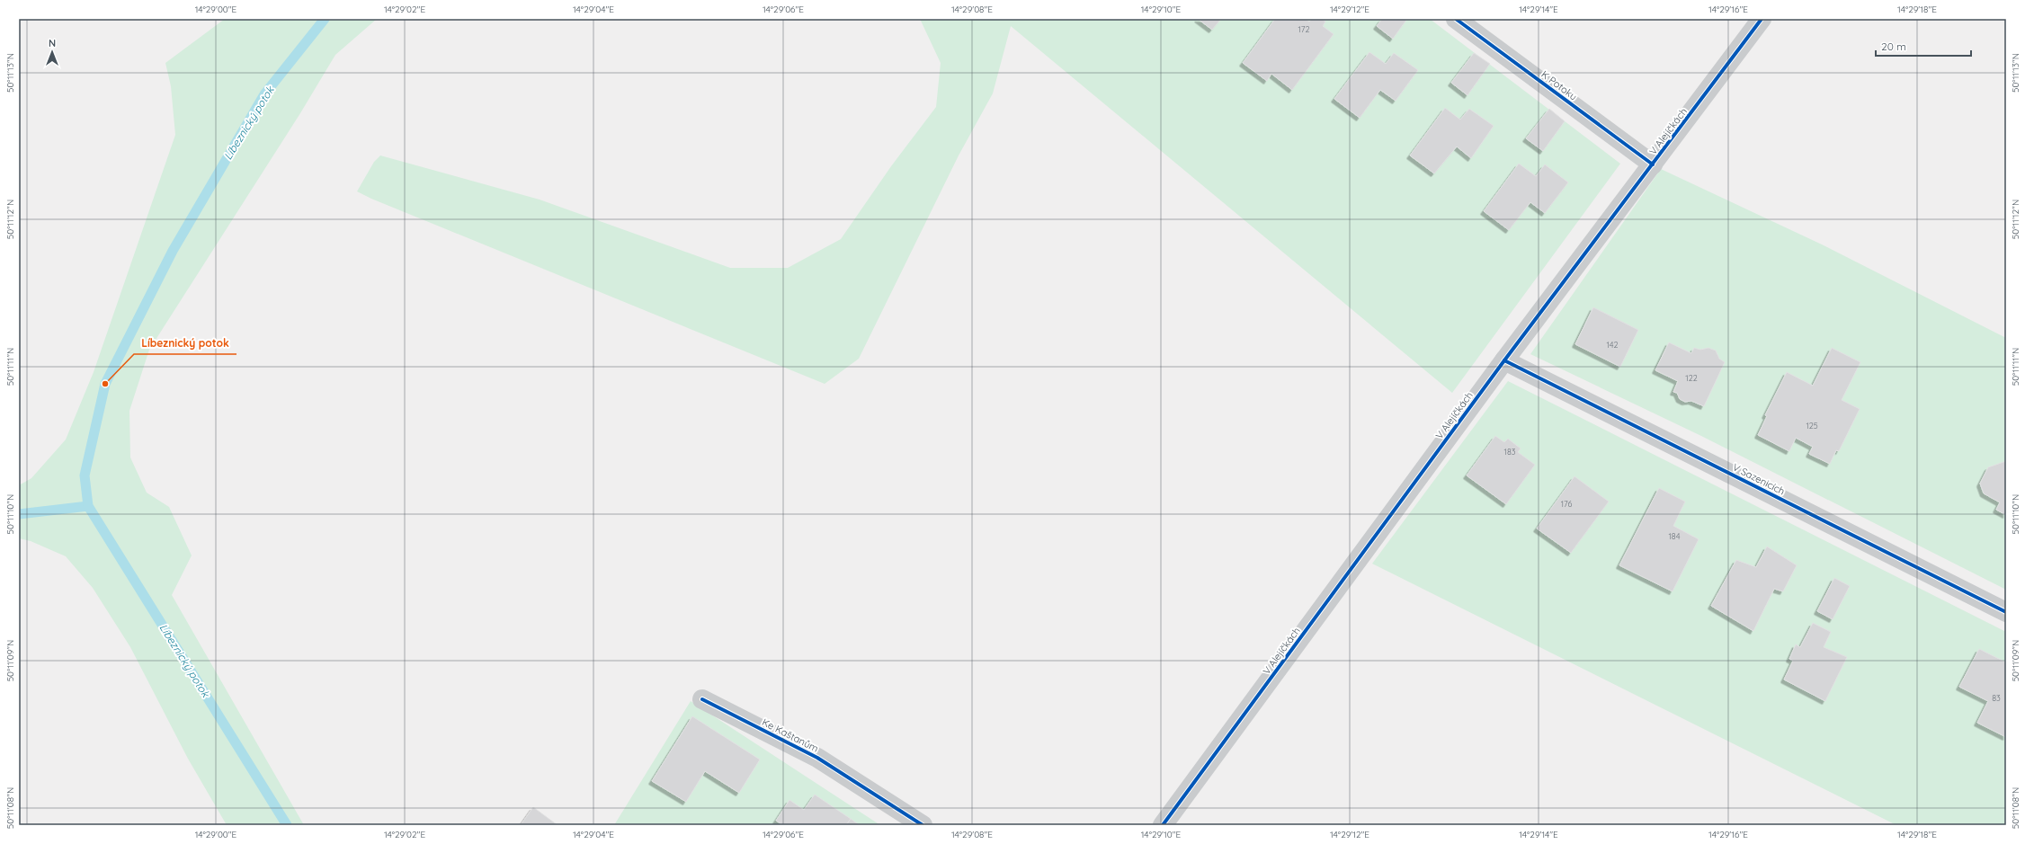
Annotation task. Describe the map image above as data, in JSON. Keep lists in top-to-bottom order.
{
  "streets": {
    "street": [
      "K Potoku",
      "V Alejíčkách",
      "V Sazenicích",
      "Ke Kaštanům"
    ]
  },
  "crossings": [
    ["K Potoku", "V Alejíčkách"],
    ["V Alejíčkách", "V Sazenicích"]
  ],
  "water": ["Líbeznický potok"],
  "places": ["Líbeznický potok"],
  "house_numbers": [
    "172",
    "142",
    "122",
    "125",
    "183",
    "176",
    "184",
    "83"
  ],
  "scale_bar": "20 m",
  "north": "top",
  "coordinates": [
    "14°29'00\"E",
    "14°29'02\"E",
    "14°29'04\"E",
    "14°29'06\"E",
    "14°29'08\"E",
    "14°29'10\"E",
    "14°29'12\"E",
    "14°29'14\"E",
    "14°29'16\"E",
    "14°29'18\"E",
    "50°11'13\"N",
    "50°11'12\"N",
    "50°11'11\"N",
    "50°11'10\"N",
    "50°11'09\"N",
    "50°11'08\"N"
  ]
}
